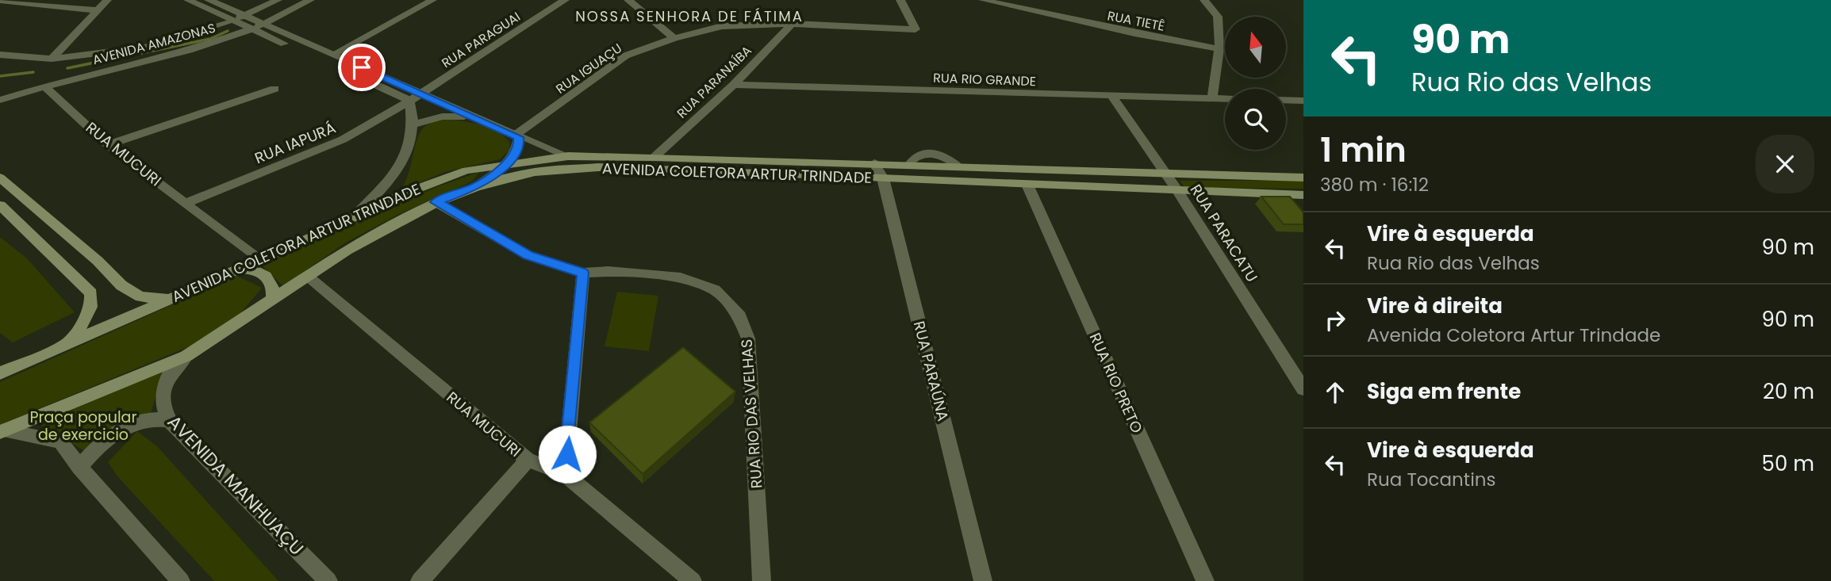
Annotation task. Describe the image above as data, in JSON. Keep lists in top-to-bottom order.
{
  "streets": {
    "main road": ["AVENIDA COLETORA ARTUR TRINDADE"],
    "street": [
      "RUA TIETÊ",
      "RUA PARAGUAI",
      "AVENIDA AMAZONAS",
      "RUA IGUAÇU",
      "RUA RIO GRANDE",
      "RUA PARANAÍBA",
      "RUA IAPURÁ",
      "RUA MUCURI",
      "RUA PARACATU",
      "RUA PARAÚNA",
      "RUA RIO PRETO",
      "RUA RIO DAS VELHAS",
      "AVENIDA MANHUAÇU"
    ]
  },
  "crossings": [
    ["RUA PARAGUAI", "RUA IAPURÁ"],
    ["AVENIDA AMAZONAS", "RUA MUCURI"],
    ["RUA IGUAÇU", "RUA PARANAÍBA"],
    ["RUA RIO GRANDE", "RUA PARANAÍBA"],
    ["RUA RIO GRANDE", "RUA PARACATU"],
    ["RUA PARANAÍBA", "AVENIDA COLETORA ARTUR TRINDADE"],
    ["RUA IAPURÁ", "RUA MUCURI"],
    ["RUA MUCURI", "AVENIDA COLETORA ARTUR TRINDADE"],
    ["AVENIDA COLETORA ARTUR TRINDADE", "RUA PARACATU"],
    ["AVENIDA COLETORA ARTUR TRINDADE", "RUA PARAÚNA"],
    ["AVENIDA COLETORA ARTUR TRINDADE", "RUA RIO PRETO"],
    ["AVENIDA COLETORA ARTUR TRINDADE", "RUA RIO DAS VELHAS"],
    ["AVENIDA COLETORA ARTUR TRINDADE", "AVENIDA MANHUAÇU"]
  ],
  "districts": ["NOSSA SENHORA DE FÁTIMA"],
  "parks": ["Praça popular de exercicio"],
  "north": "top",
  "page": {
    "turn": ["90 m", "Rua Rio das Velhas"],
    "heading": ["1 min", "380 m · 16:12"],
    "list": [
      {
        "name": "Vire à esquerda",
        "note": "Rua Rio das Velhas",
        "value": "90 m"
      },
      {
        "name": "Vire à direita",
        "note": "Avenida Coletora Artur Trindade",
        "value": "90 m"
      },
      {
        "name": "Siga em frente",
        "value": "20 m"
      },
      {
        "name": "Vire à esquerda",
        "note": "Rua Tocantins",
        "value": "50 m"
      }
    ]
  }
}
